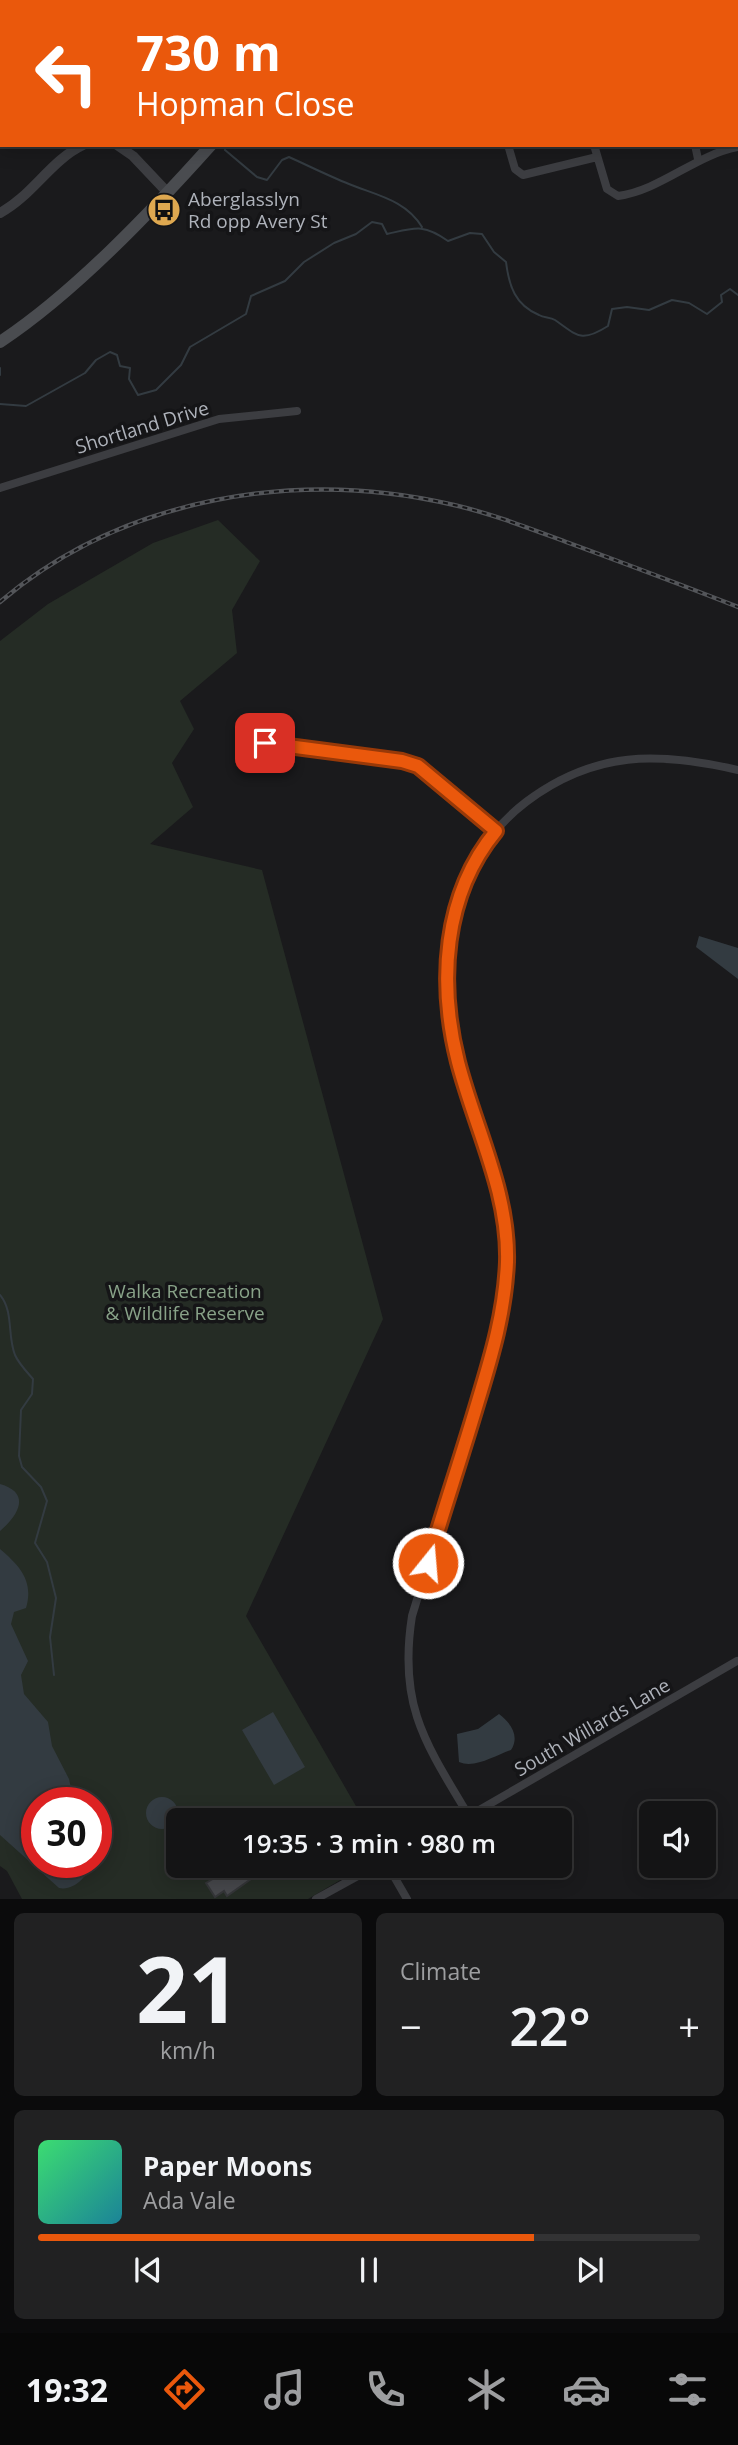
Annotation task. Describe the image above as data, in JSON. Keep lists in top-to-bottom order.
{
  "streets": {
    "street": ["Shortland Drive", "South Willards Lane"]
  },
  "parks": ["Walka Recreation & Wildlife Reserve"],
  "places": {
    "bus stop": ["Aberglasslyn Rd opp Avery St"]
  },
  "page": {
    "turn": ["730 m", "Hopman Close"],
    "limit": "30",
    "trip": "19:35 · 3 min · 980 m",
    "tile": [
      ["21", "km/h"],
      "Climate"
    ],
    "heat": ["−", "22°", "+"],
    "song": ["Paper Moons", "Ada Vale"],
    "tabs": "19:32"
  }
}
